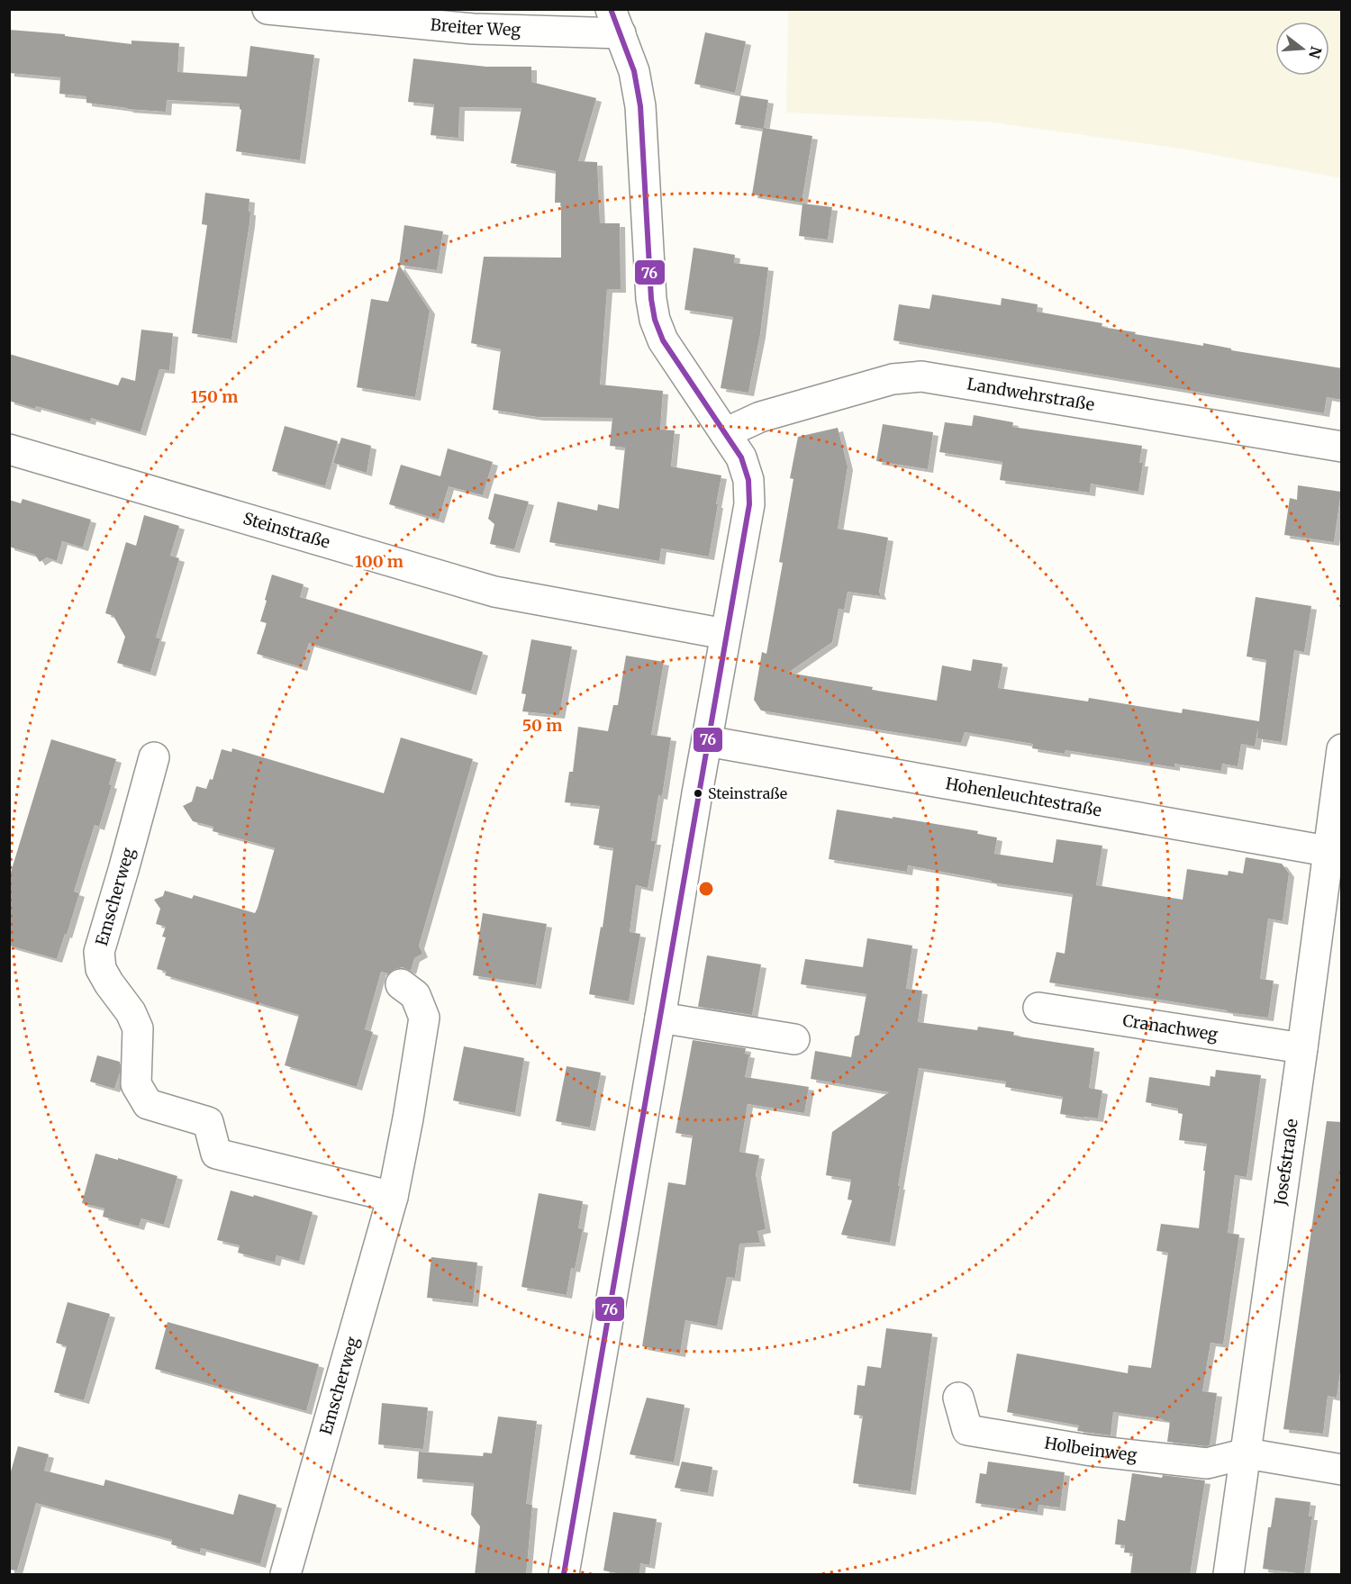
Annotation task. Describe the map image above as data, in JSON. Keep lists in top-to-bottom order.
{
  "streets": {
    "street": [
      "Breiter Weg",
      "Landwehrstraße",
      "Steinstraße",
      "Hohenleuchtestraße",
      "Emscherweg",
      "Cranachweg",
      "Josefstraße",
      "Holbeinweg"
    ]
  },
  "crossings": [
    ["Hohenleuchtestraße", "Josefstraße"],
    ["Cranachweg", "Josefstraße"],
    ["Josefstraße", "Holbeinweg"]
  ],
  "places": ["Steinstraße"],
  "lines": ["transit line 76"],
  "north": "right",
  "rings": ["150 m", "100 m", "50 m"]
}
